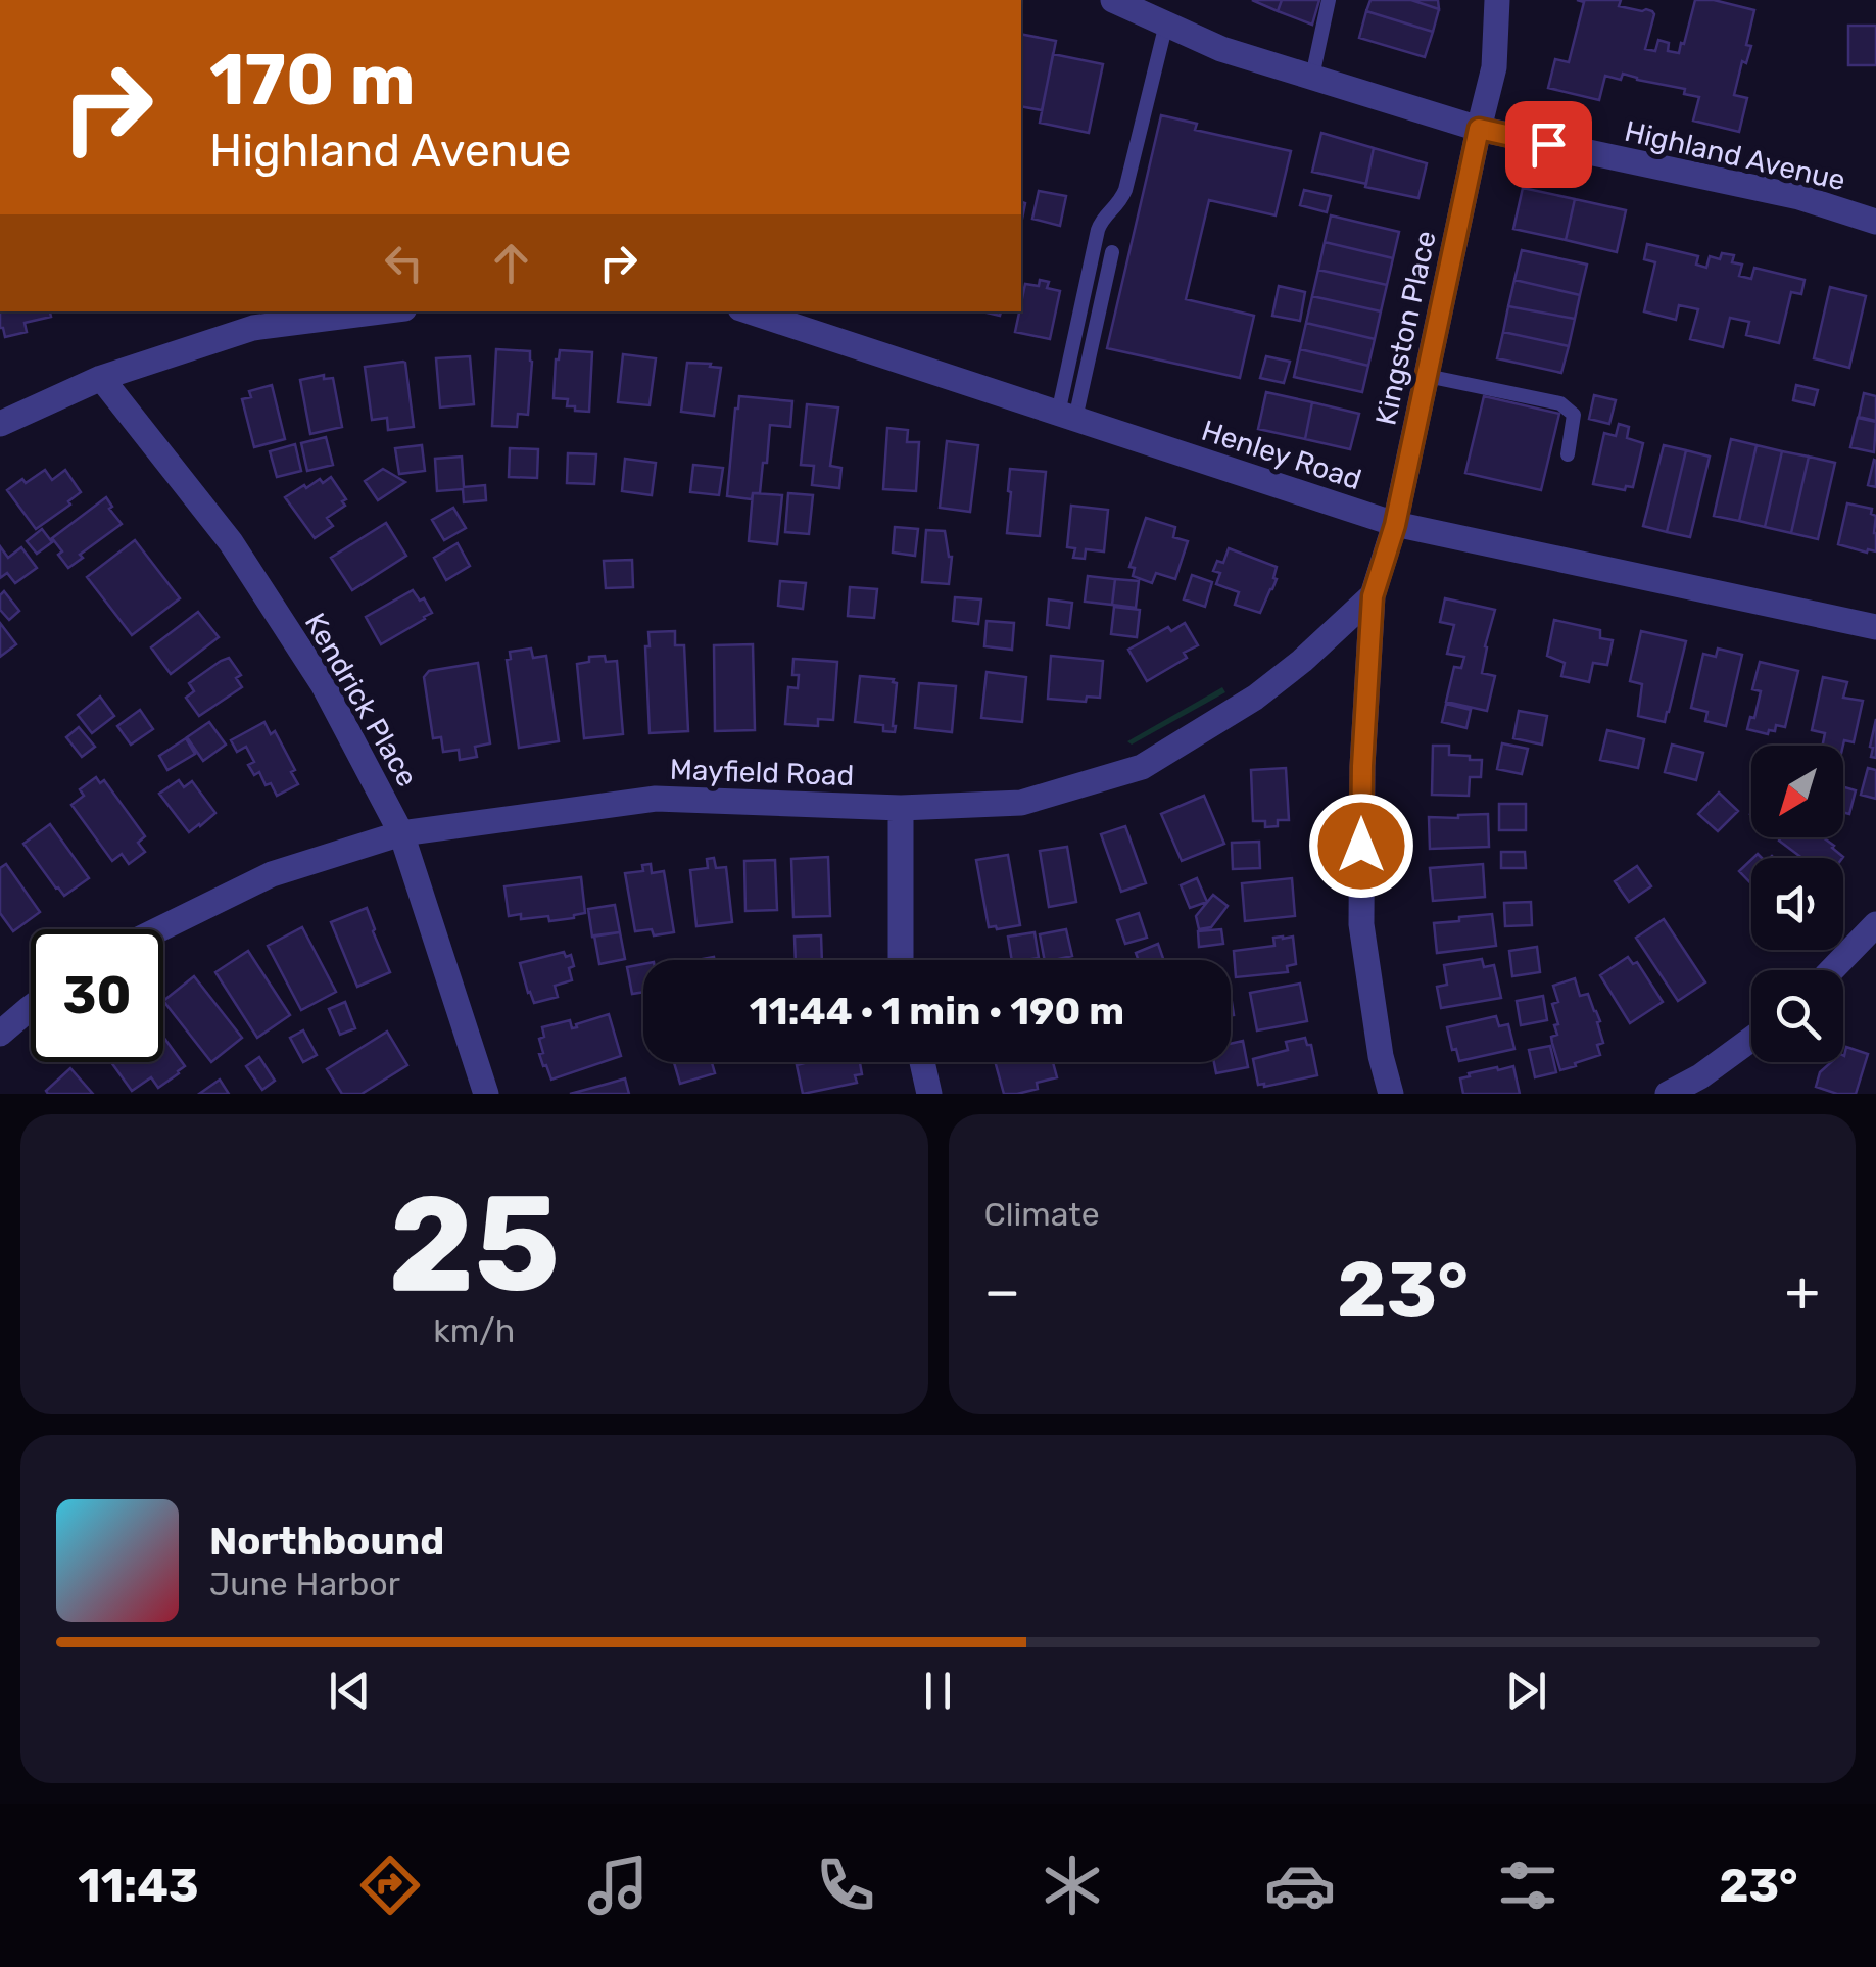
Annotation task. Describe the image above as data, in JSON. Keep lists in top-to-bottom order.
{
  "streets": {
    "street": [
      "Highland Avenue",
      "Kingston Place",
      "Henley Road",
      "Kendrick Place",
      "Mayfield Road"
    ]
  },
  "crossings": [
    ["Highland Avenue", "Kingston Place"],
    ["Kingston Place", "Henley Road"],
    ["Kingston Place", "Mayfield Road"],
    ["Kendrick Place", "Mayfield Road"]
  ],
  "north": "bottom left",
  "page": {
    "turn": ["170 m", "Highland Avenue"],
    "limit": "30",
    "trip": "11:44 · 1 min · 190 m",
    "tile": [
      ["25", "km/h"],
      "Climate"
    ],
    "heat": ["−", "23°", "+"],
    "song": ["Northbound", "June Harbor"],
    "tabs": ["11:43", "23°"]
  }
}
